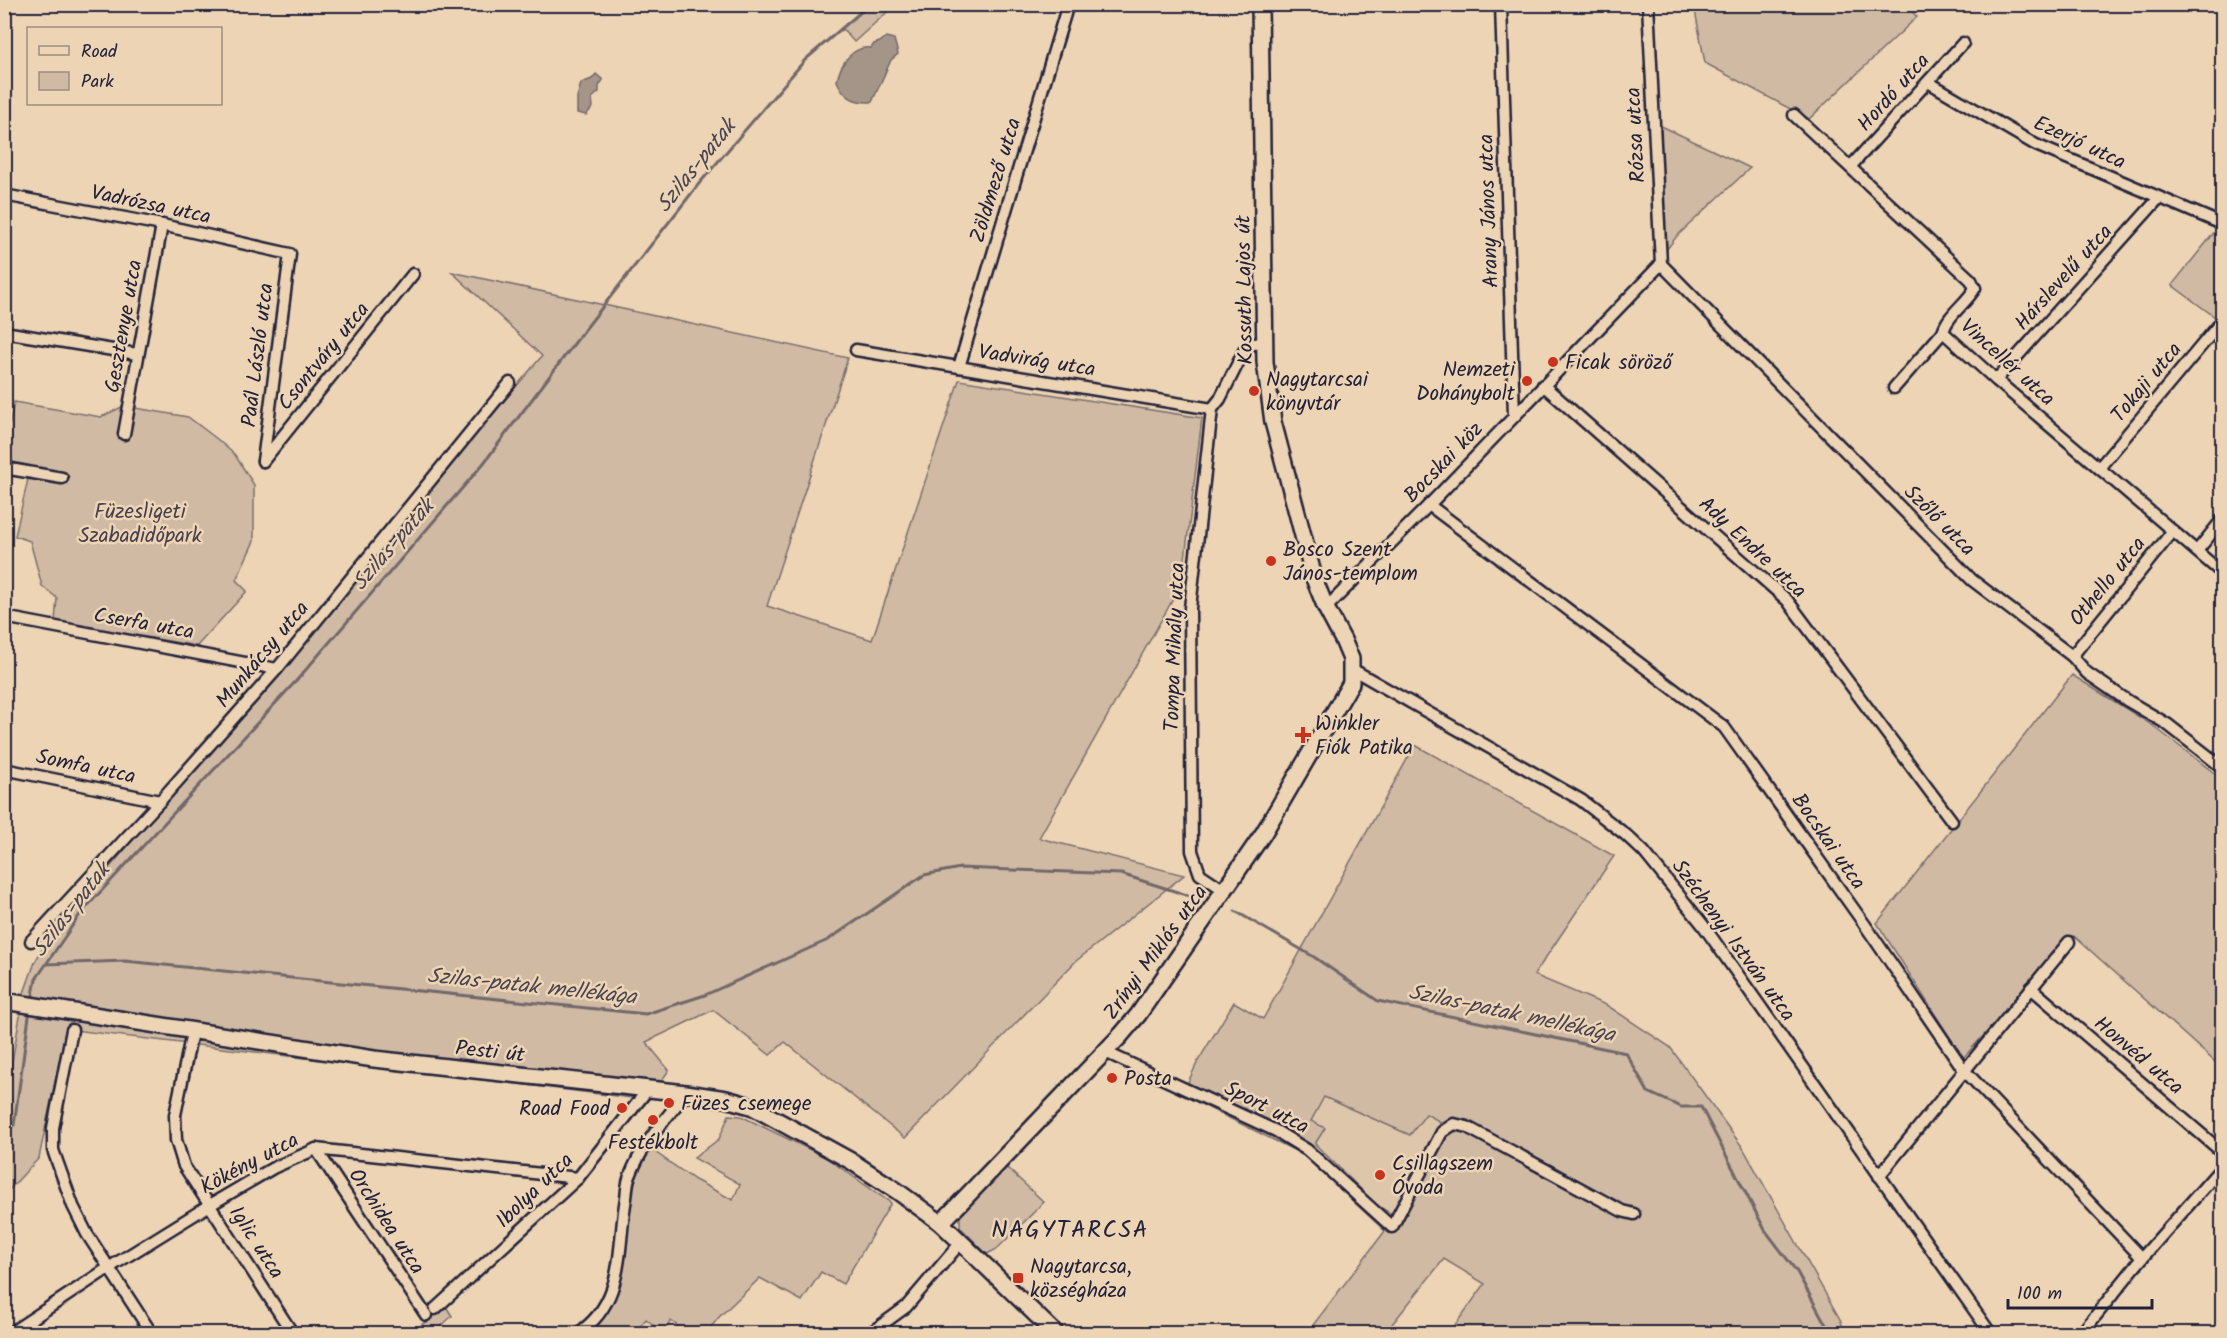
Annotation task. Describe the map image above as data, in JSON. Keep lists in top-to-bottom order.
{
  "streets": {
    "main road": ["Kossuth Lajos út", "Zrínyi Miklós utca", "Pesti út"],
    "street": [
      "Hordó utca",
      "Rózsa utca",
      "Ezerjó utca",
      "Zöldmező utca",
      "Vadrózsa utca",
      "Arany János utca",
      "Hárslevelű utca",
      "Gesztenye utca",
      "Paál László utca",
      "Csontváry utca",
      "Vadvirág utca",
      "Vincellér utca",
      "Tokaji utca",
      "Bocskai köz",
      "Szőlő utca",
      "Ady Endre utca",
      "Othello utca",
      "Cserfa utca",
      "Tompa Mihály utca",
      "Munkácsy utca",
      "Somfa utca",
      "Bocskai utca",
      "Széchenyi István utca",
      "Honvéd utca",
      "Sport utca",
      "Kökény utca",
      "Ibolya utca",
      "Orchidea utca",
      "Iglic utca"
    ]
  },
  "crossings": [
    ["Hordó utca", "Ezerjó utca"],
    ["Hordó utca", "Vincellér utca"],
    ["Rózsa utca", "Bocskai köz"],
    ["Rózsa utca", "Szőlő utca"],
    ["Ezerjó utca", "Hárslevelű utca"],
    ["Zöldmező utca", "Vadvirág utca"],
    ["Vadrózsa utca", "Gesztenye utca"],
    ["Vadrózsa utca", "Paál László utca"],
    ["Arany János utca", "Bocskai köz"],
    ["Hárslevelű utca", "Vincellér utca"],
    ["Kossuth Lajos út", "Bocskai köz"],
    ["Kossuth Lajos út", "Tompa Mihály utca"],
    ["Kossuth Lajos út", "Széchenyi István utca"],
    ["Kossuth Lajos út", "Zrínyi Miklós utca"],
    ["Paál László utca", "Csontváry utca"],
    ["Vadvirág utca", "Tompa Mihály utca"],
    ["Vincellér utca", "Tokaji utca"],
    ["Vincellér utca", "Othello utca"],
    ["Bocskai köz", "Szőlő utca"],
    ["Bocskai köz", "Ady Endre utca"],
    ["Bocskai köz", "Bocskai utca"],
    ["Szőlő utca", "Othello utca"],
    ["Cserfa utca", "Munkácsy utca"],
    ["Tompa Mihály utca", "Zrínyi Miklós utca"],
    ["Munkácsy utca", "Somfa utca"],
    ["Széchenyi István utca", "Zrínyi Miklós utca"],
    ["Zrínyi Miklós utca", "Pesti út"],
    ["Zrínyi Miklós utca", "Sport utca"],
    ["Pesti út", "Ibolya utca"],
    ["Pesti út", "Iglic utca"],
    ["Kökény utca", "Ibolya utca"],
    ["Kökény utca", "Orchidea utca"],
    ["Kökény utca", "Iglic utca"],
    ["Ibolya utca", "Orchidea utca"]
  ],
  "districts": ["NAGYTARCSA"],
  "water": ["Szilas-patak", "Szilas-patak mellékága"],
  "parks": ["Füzesligeti Szabadidőpark"],
  "places": {
    "other": [
      "Ficak söröző",
      "Nemzeti Dohánybolt",
      "Nagytarcsai könyvtár",
      "Bosco Szent János-templom",
      "Posta",
      "Füzes csemege",
      "Road Food",
      "Festékbolt",
      "Csillagszem Óvoda"
    ],
    "health": ["Winkler Fiók Patika"],
    "transit": ["Nagytarcsa, községháza"]
  },
  "legend": ["Road", "Park"],
  "scale_bar": "100 m"
}
